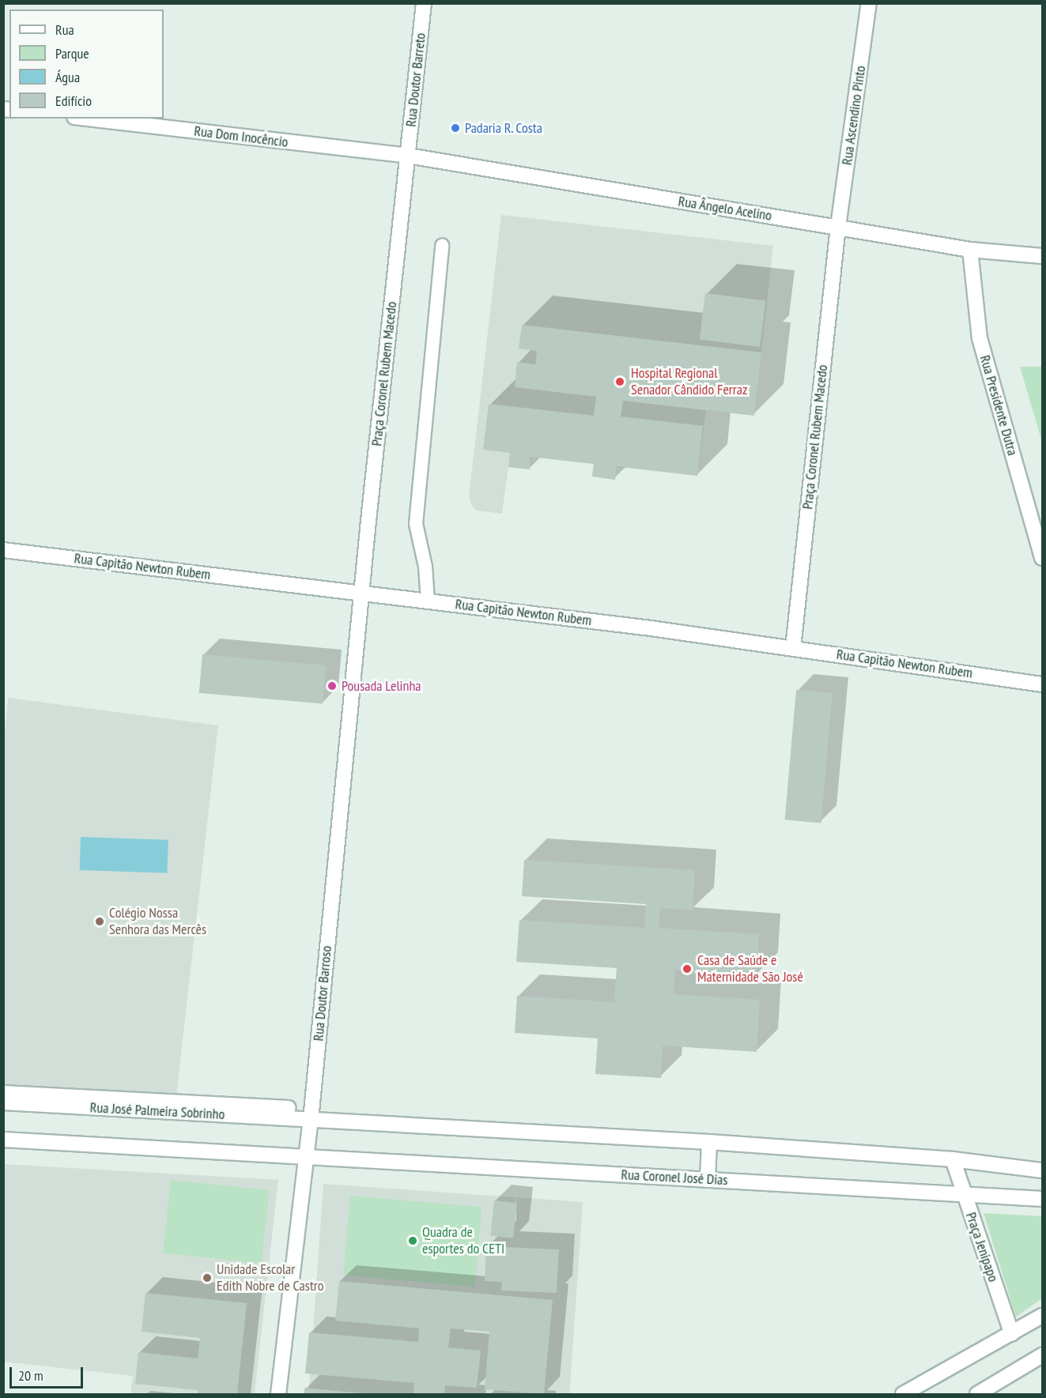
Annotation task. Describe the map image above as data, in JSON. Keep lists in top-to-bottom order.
{
  "streets": {
    "street": [
      "Rua Doutor Barreto",
      "Rua Ascendino Pinto",
      "Rua Dom Inocêncio",
      "Rua Ângelo Acelino",
      "Praça Coronel Rubem Macedo",
      "Rua Presidente Dutra",
      "Rua Capitão Newton Rubem",
      "Rua Doutor Barroso",
      "Rua José Palmeira Sobrinho",
      "Rua Coronel José Dias",
      "Praça Jenipapo"
    ]
  },
  "crossings": [
    ["Rua Doutor Barreto", "Rua Dom Inocêncio"],
    ["Rua Doutor Barreto", "Rua Ângelo Acelino"],
    ["Rua Doutor Barreto", "Praça Coronel Rubem Macedo"],
    ["Rua Ascendino Pinto", "Rua Ângelo Acelino"],
    ["Rua Ascendino Pinto", "Praça Coronel Rubem Macedo"],
    ["Rua Dom Inocêncio", "Rua Ângelo Acelino"],
    ["Rua Dom Inocêncio", "Praça Coronel Rubem Macedo"],
    ["Rua Ângelo Acelino", "Praça Coronel Rubem Macedo"],
    ["Rua Ângelo Acelino", "Rua Presidente Dutra"],
    ["Praça Coronel Rubem Macedo", "Rua Capitão Newton Rubem"],
    ["Praça Coronel Rubem Macedo", "Rua Doutor Barroso"],
    ["Rua Capitão Newton Rubem", "Rua Doutor Barroso"],
    ["Rua Doutor Barroso", "Rua José Palmeira Sobrinho"],
    ["Rua Doutor Barroso", "Rua Coronel José Dias"],
    ["Rua Coronel José Dias", "Praça Jenipapo"]
  ],
  "places": [
    "Padaria R. Costa",
    "Hospital Regional Senador Cândido Ferraz",
    "Pousada Lelinha",
    "Colégio Nossa Senhora das Mercês",
    "Casa de Saúde e Maternidade São José",
    "Quadra de esportes do CETI",
    "Unidade Escolar Edith Nobre de Castro"
  ],
  "legend": [
    "Rua",
    "Parque",
    "Água",
    "Edifício"
  ],
  "scale_bar": "20 m"
}
